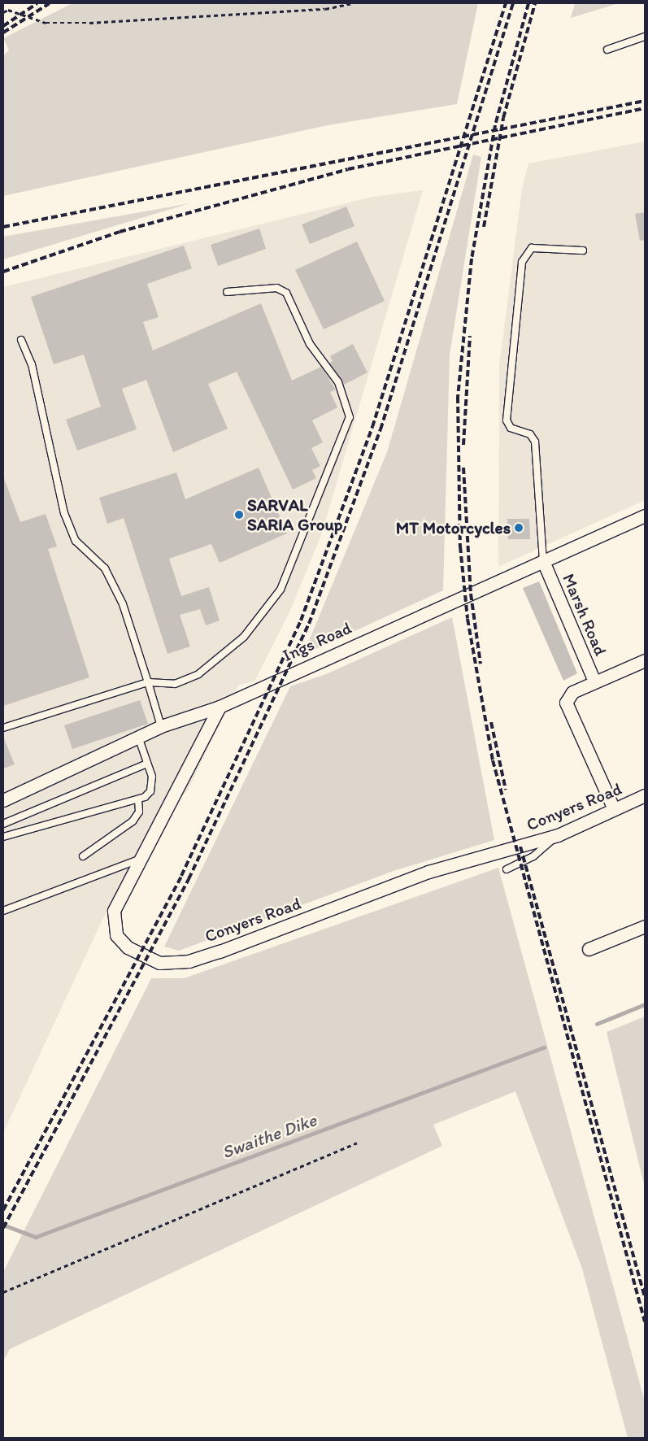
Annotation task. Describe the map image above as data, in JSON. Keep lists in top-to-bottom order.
{
  "streets": {
    "street": ["Marsh Road", "Ings Road", "Conyers Road"]
  },
  "crossings": [
    ["Marsh Road", "Ings Road"],
    ["Ings Road", "Conyers Road"]
  ],
  "water": ["Swaithe Dike"],
  "places": ["SARVAL SARIA Group", "MT Motorcycles"]
}
